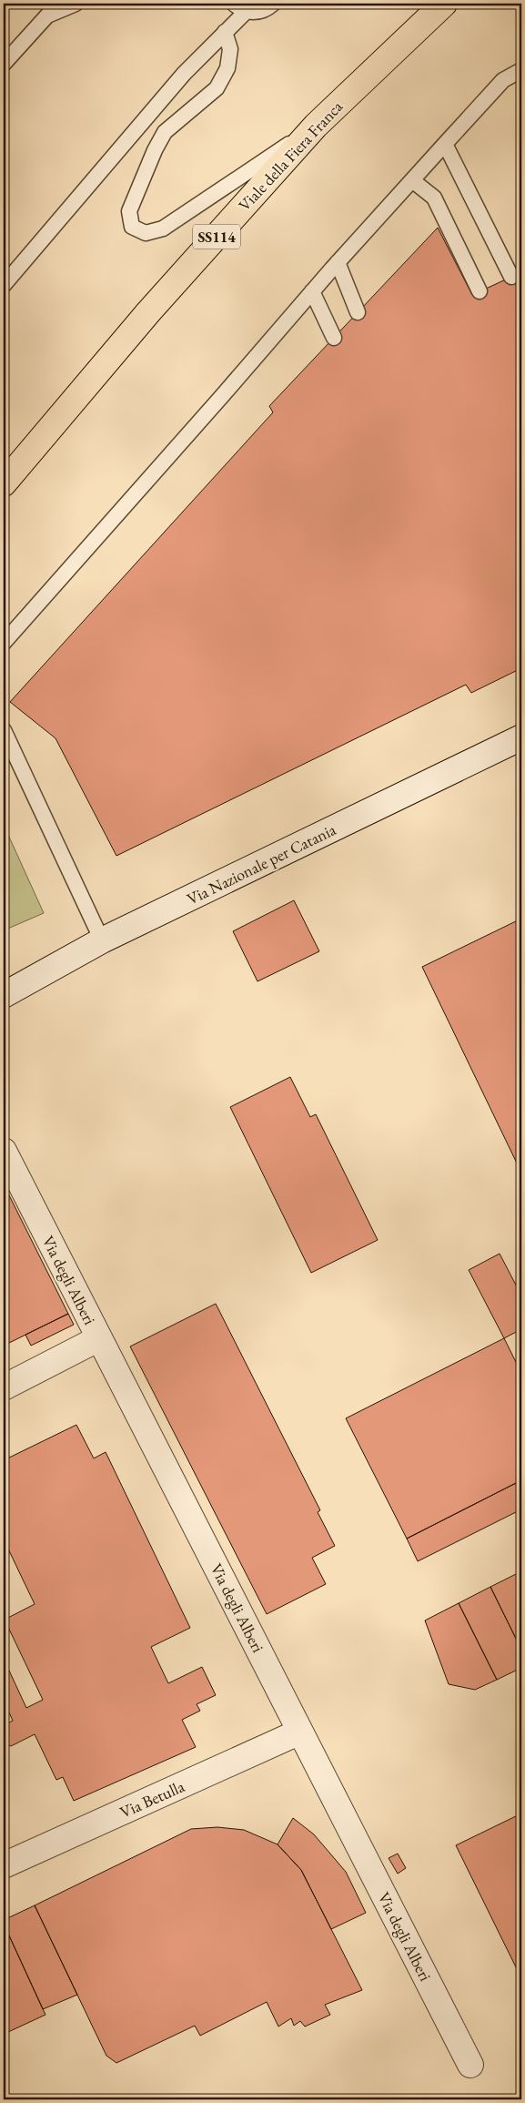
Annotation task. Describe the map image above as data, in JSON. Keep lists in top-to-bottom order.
{
  "streets": {
    "main road": ["Viale della Fiera Franca", "SS114"],
    "street": ["Via Nazionale per Catania", "Via degli Alberi", "Via Betulla"]
  },
  "crossings": [
    ["Via degli Alberi", "Via Betulla"]
  ]
}
